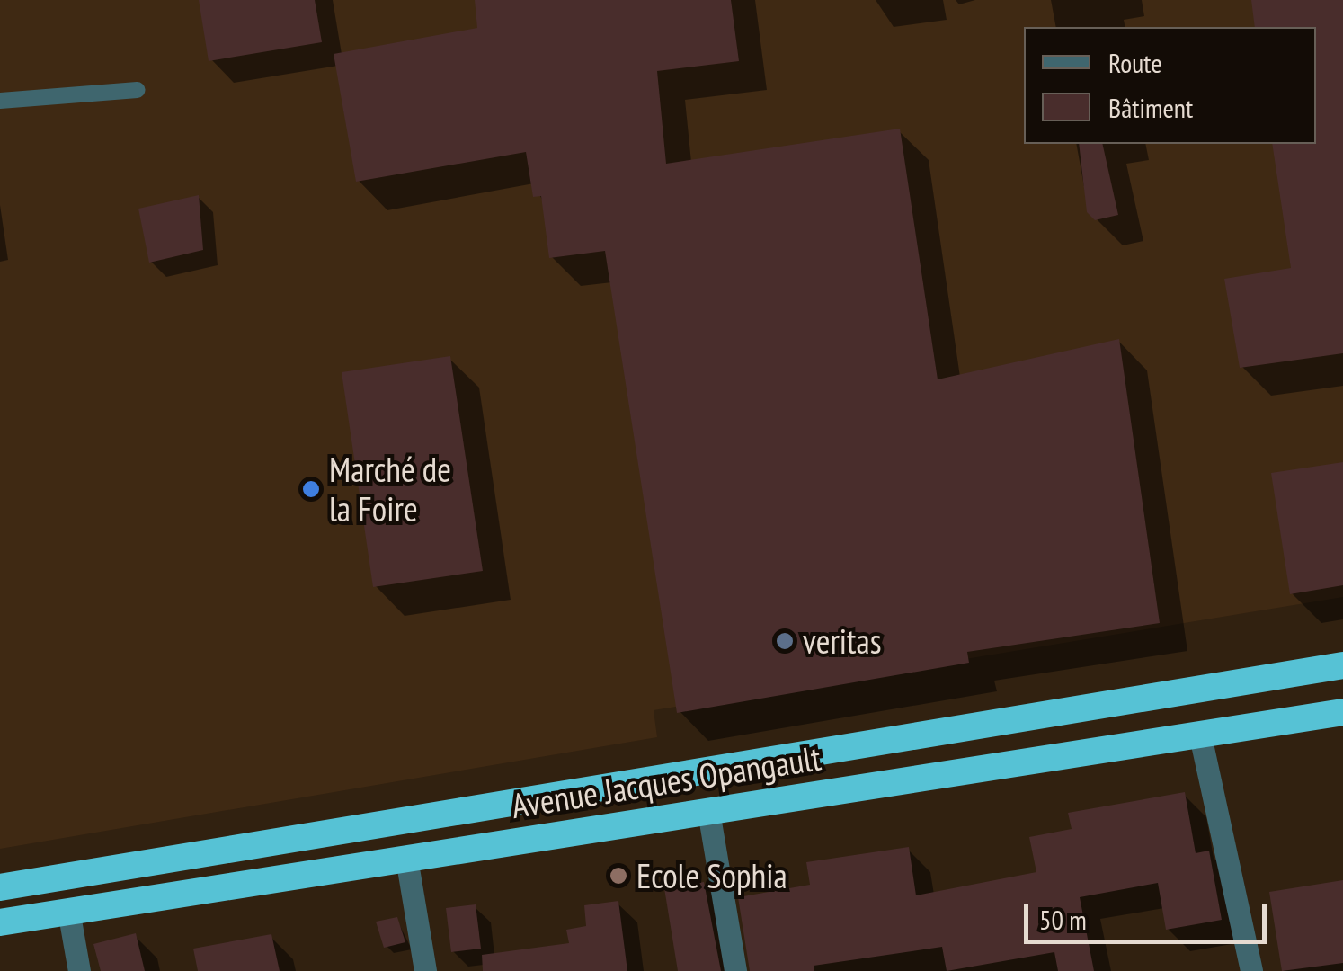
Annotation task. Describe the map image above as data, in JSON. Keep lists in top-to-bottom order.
{
  "streets": {
    "highway": ["Avenue Jacques Opangault"]
  },
  "places": ["Marché de la Foire", "veritas", "Ecole Sophia"],
  "legend": ["Route", "Bâtiment"],
  "scale_bar": "50 m"
}
